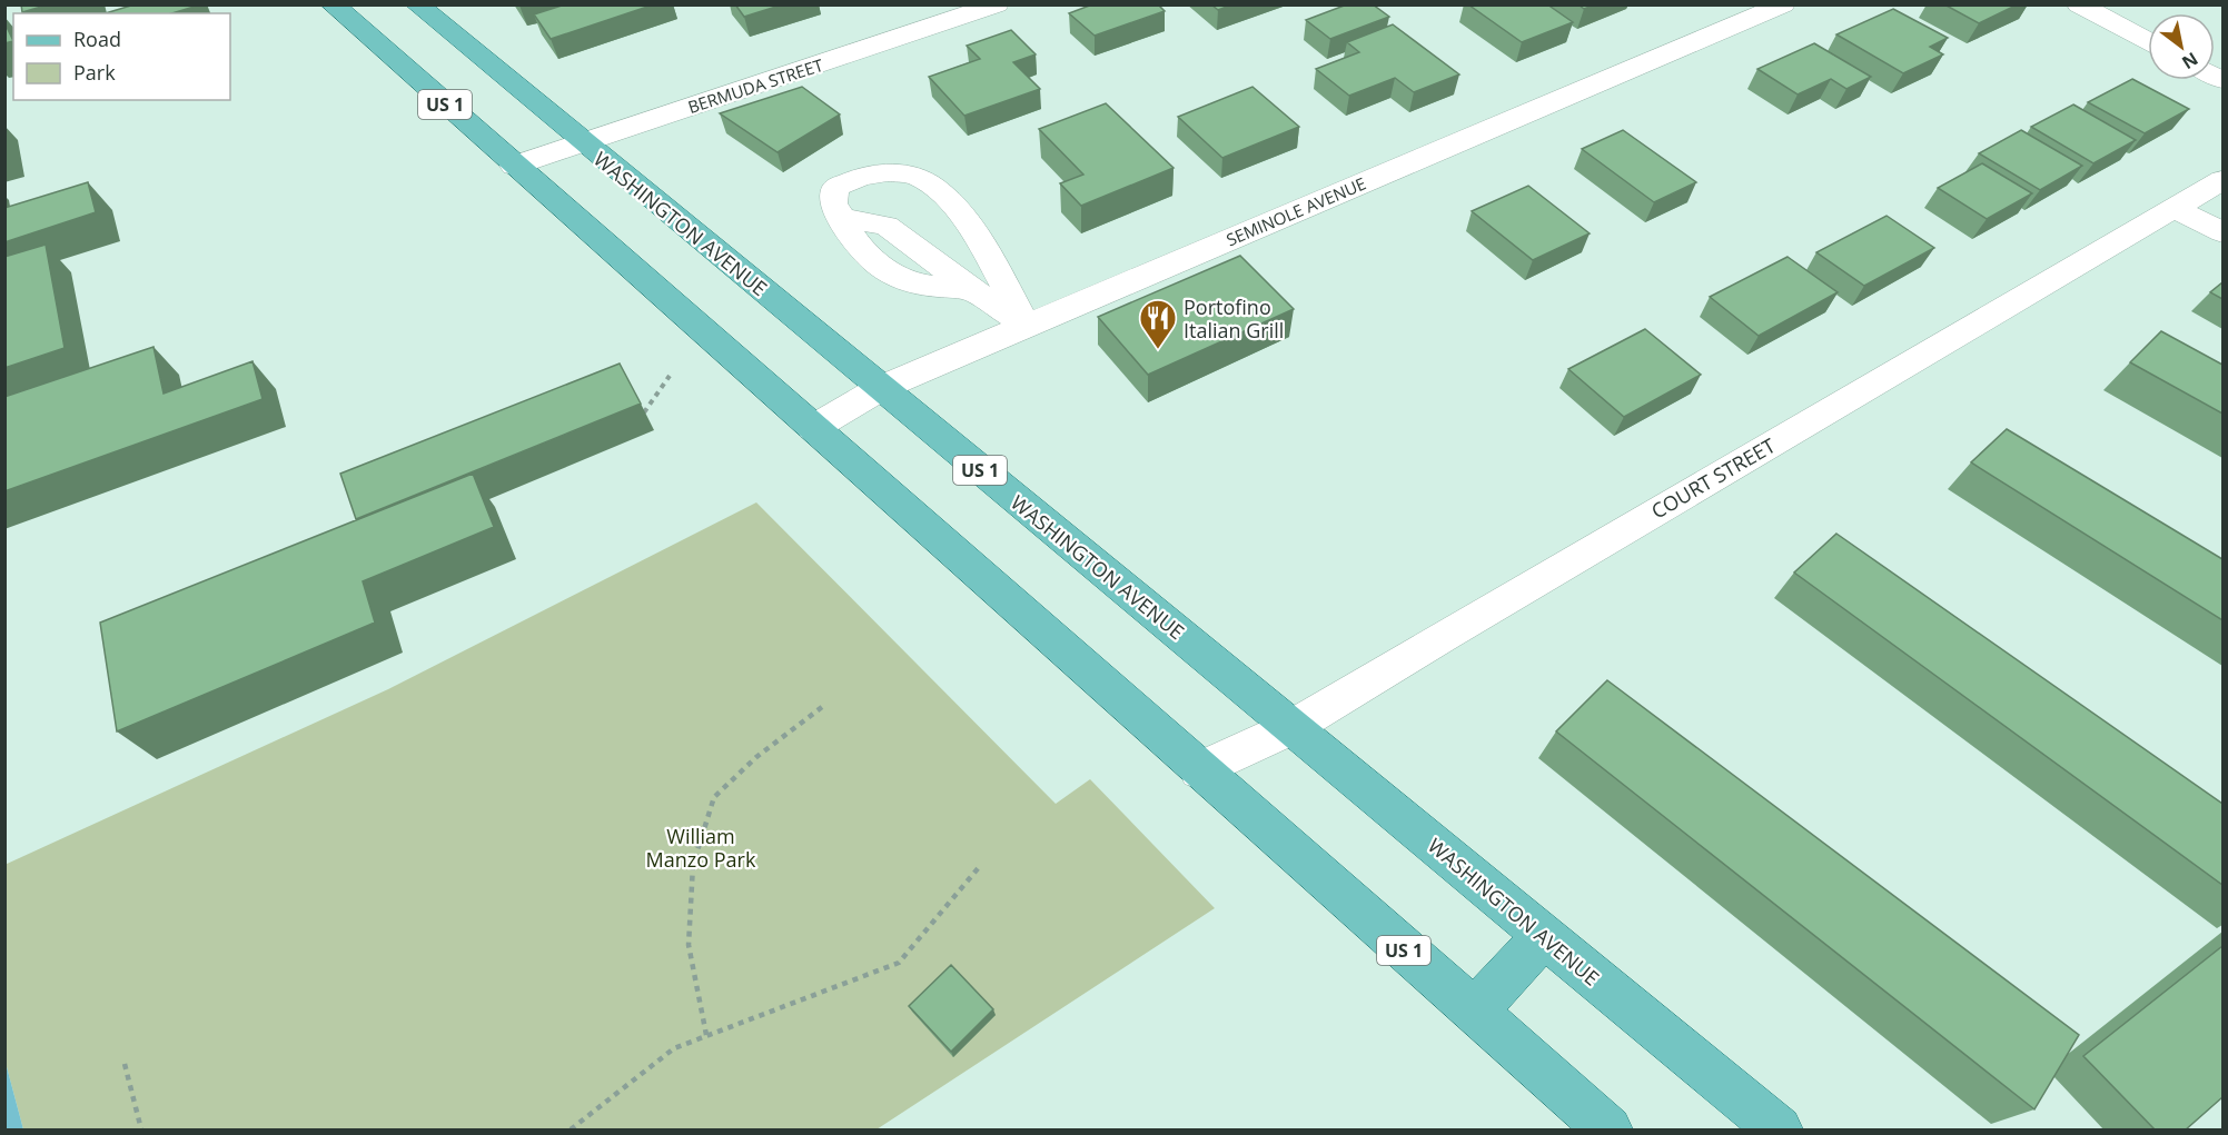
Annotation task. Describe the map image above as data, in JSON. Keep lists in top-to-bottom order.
{
  "streets": {
    "main road": ["US 1", "WASHINGTON AVENUE"],
    "street": ["BERMUDA STREET", "SEMINOLE AVENUE", "COURT STREET"]
  },
  "crossings": [
    ["BERMUDA STREET", "US 1"],
    ["BERMUDA STREET", "WASHINGTON AVENUE"],
    ["US 1", "SEMINOLE AVENUE"],
    ["US 1", "COURT STREET"],
    ["SEMINOLE AVENUE", "WASHINGTON AVENUE"],
    ["WASHINGTON AVENUE", "COURT STREET"]
  ],
  "parks": ["William Manzo Park"],
  "places": {
    "restaurant": ["Portofino Italian Grill"]
  },
  "legend": ["Road", "Park"],
  "north": "bottom right"
}
